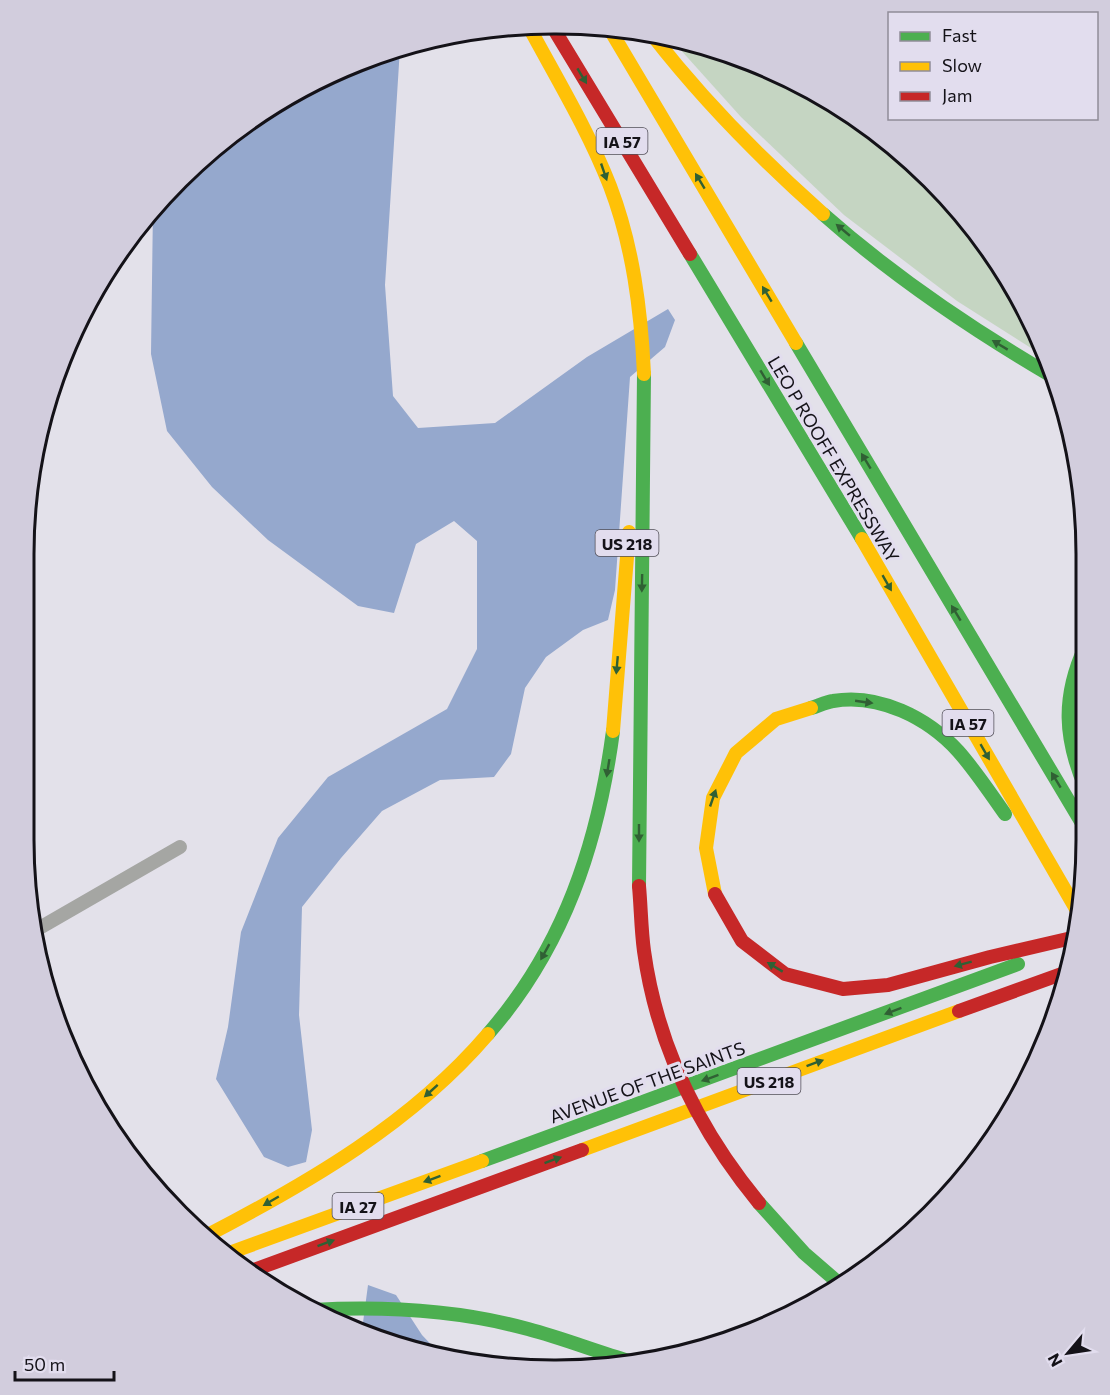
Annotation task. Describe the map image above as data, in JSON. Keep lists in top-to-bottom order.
{
  "streets": {
    "highway": [
      "IA 57",
      "LEO P ROOFF EXPRESSWAY",
      "US 218",
      "AVENUE OF THE SAINTS",
      "IA 27"
    ]
  },
  "legend": ["Fast", "Slow", "Jam"],
  "scale_bar": "50 m",
  "north": "bottom left"
}
